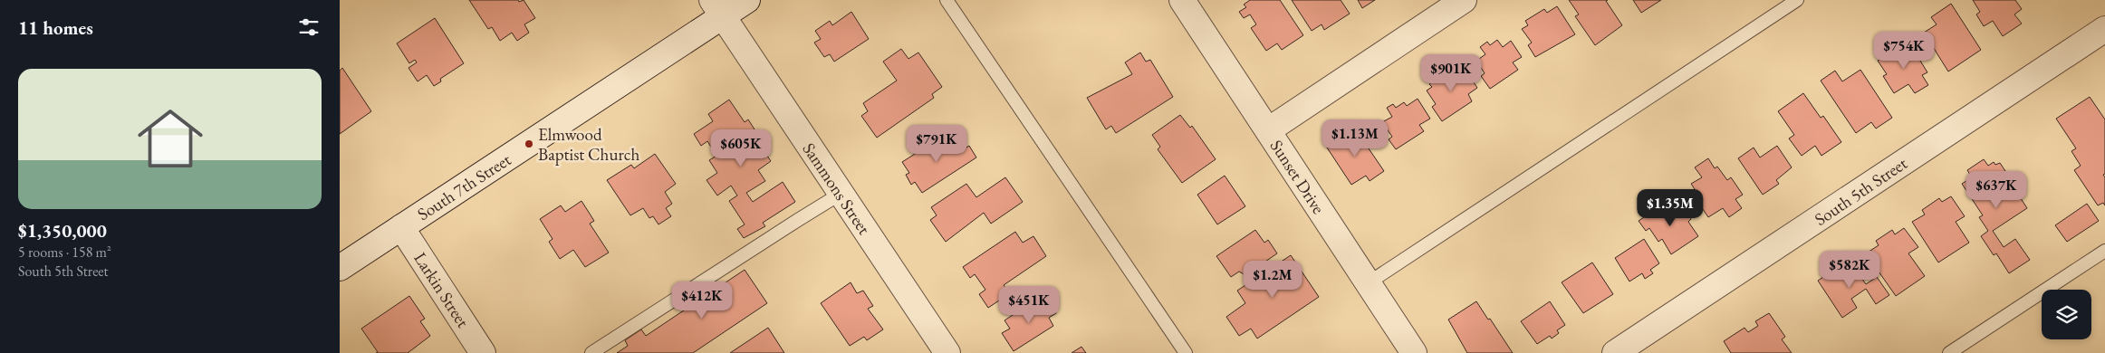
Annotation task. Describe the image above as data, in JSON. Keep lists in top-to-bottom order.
{
  "streets": {
    "street": [
      "Sunset Drive",
      "South 7th Street",
      "Sammons Street",
      "South 5th Street",
      "Larkin Street"
    ]
  },
  "crossings": [
    ["South 7th Street", "Sammons Street"],
    ["South 7th Street", "Larkin Street"]
  ],
  "places": ["Elmwood Baptist Church"],
  "page": {
    "heading": "11 homes",
    "price": [
      "$754K",
      "$901K",
      "$1.13M",
      "$791K",
      "$605K",
      "$637K",
      "$1.35M",
      "$582K",
      "$1.2M",
      "$412K",
      "$451K"
    ],
    "list": [
      {
        "name": "$1,350,000",
        "note": "5 rooms · 158 m² · South 5th Street"
      }
    ]
  }
}
